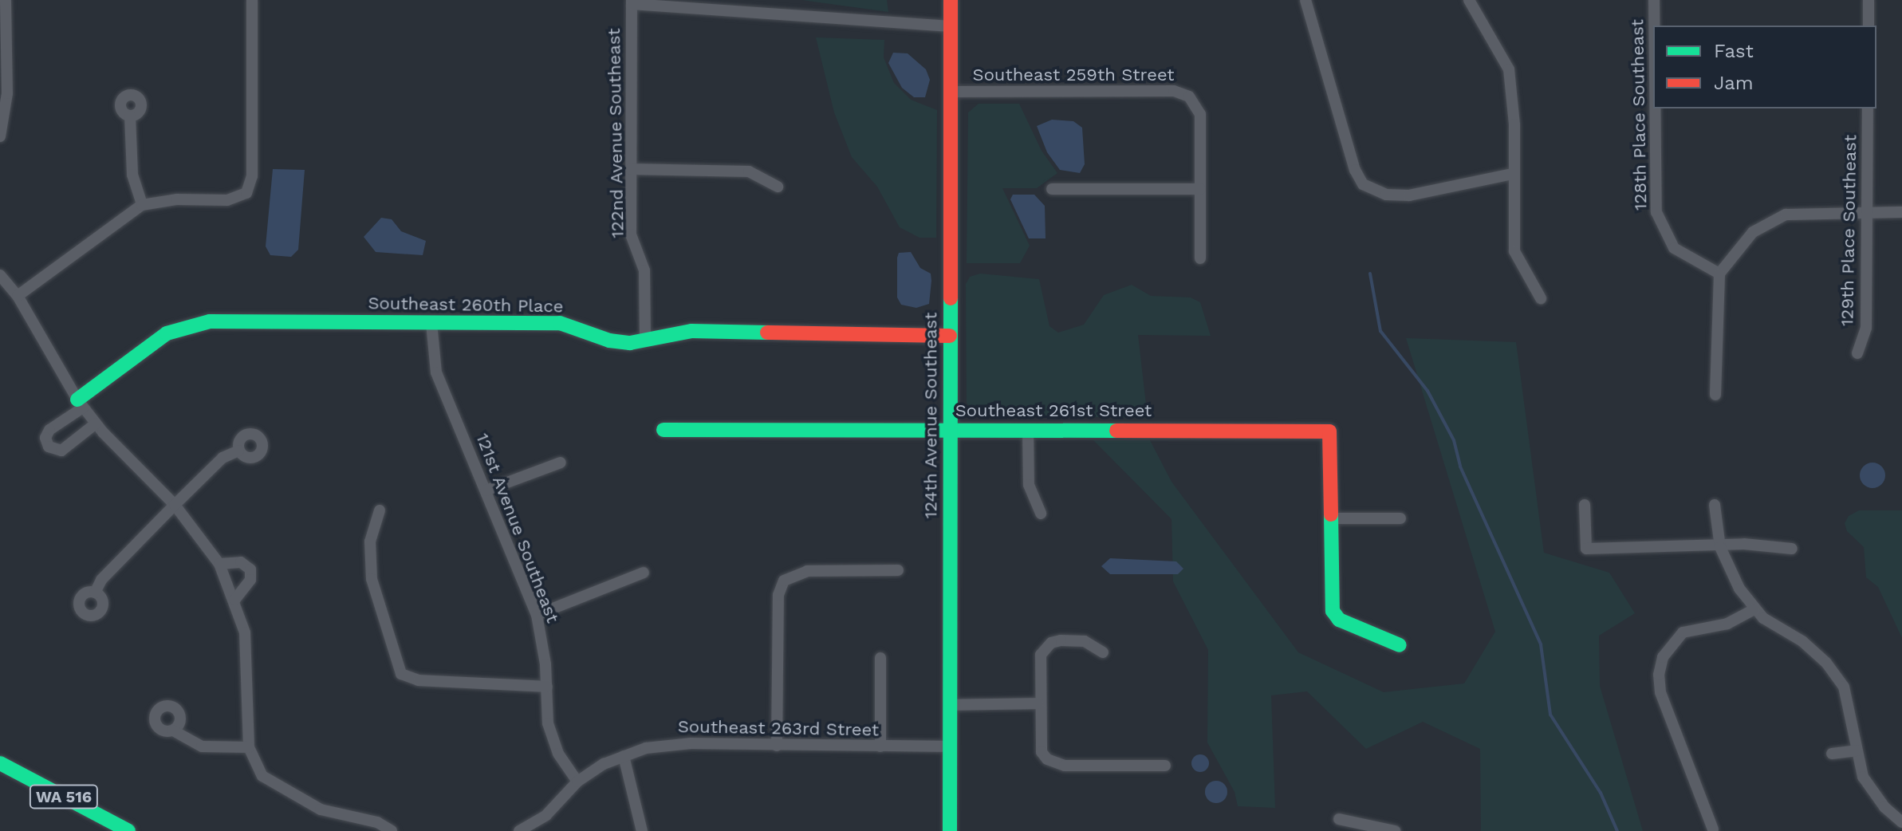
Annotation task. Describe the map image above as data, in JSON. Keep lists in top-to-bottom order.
{
  "streets": {
    "street": [
      "Southeast 259th Street",
      "128th Place Southeast",
      "122nd Avenue Southeast",
      "129th Place Southeast",
      "Southeast 260th Place",
      "Southeast 261st Street",
      "124th Avenue Southeast",
      "121st Avenue Southeast",
      "Southeast 263rd Street",
      "WA 516"
    ]
  },
  "crossings": [
    ["Southeast 259th Street", "124th Avenue Southeast"],
    ["122nd Avenue Southeast", "Southeast 260th Place"],
    ["Southeast 260th Place", "124th Avenue Southeast"],
    ["Southeast 260th Place", "121st Avenue Southeast"],
    ["Southeast 261st Street", "124th Avenue Southeast"],
    ["124th Avenue Southeast", "Southeast 263rd Street"],
    ["121st Avenue Southeast", "Southeast 263rd Street"]
  ],
  "legend": ["Fast", "Jam"]
}
